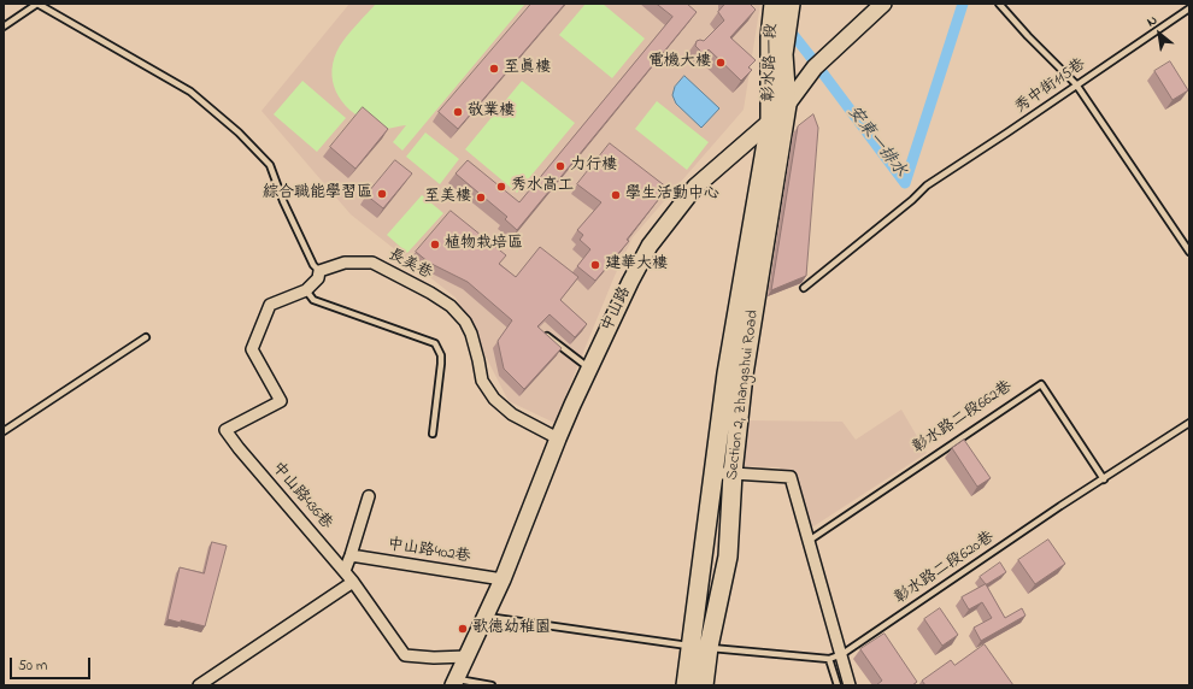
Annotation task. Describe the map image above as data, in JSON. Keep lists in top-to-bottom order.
{
  "streets": {
    "main road": ["彰水路一段", "Section 2, Zhangshui Road"],
    "street": [
      "長美巷",
      "中山路",
      "中山路436巷",
      "中山路402巷"
    ],
    "lane": ["秀中街115巷", "彰水路二段662巷", "彰水路二段620巷"]
  },
  "crossings": [
    ["彰水路一段", "中山路"],
    ["彰水路一段", "Section 2, Zhangshui Road"],
    ["長美巷", "中山路"],
    ["中山路", "Section 2, Zhangshui Road"],
    ["中山路", "中山路436巷"],
    ["中山路", "中山路402巷"],
    ["中山路", "彰水路二段620巷"],
    ["Section 2, Zhangshui Road", "彰水路二段620巷"],
    ["彰水路二段662巷", "彰水路二段620巷"]
  ],
  "water": ["安東一排水"],
  "places": [
    "電機大樓",
    "至真樓",
    "敬業樓",
    "力行樓",
    "秀水高工",
    "綜合職能學習區",
    "學生活動中心",
    "至美樓",
    "植物栽培區",
    "建華大樓",
    "歌德幼稚園"
  ],
  "scale_bar": "50 m",
  "north": "top left"
}
